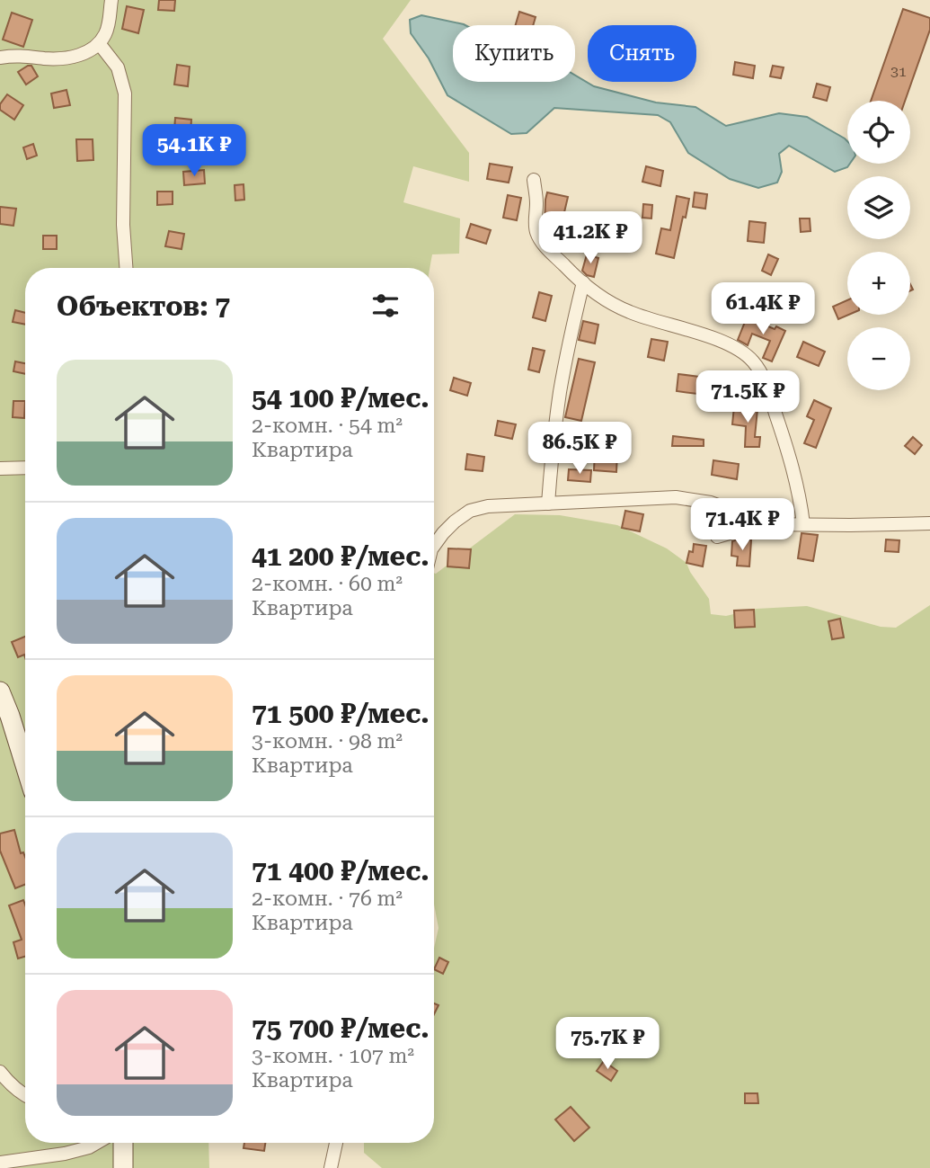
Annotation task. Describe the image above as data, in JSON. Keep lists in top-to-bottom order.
{
  "house_numbers": ["31"],
  "page": {
    "chip": ["Купить", "Снять"],
    "map_buttons": ["+", "−"],
    "price": [
      "54.1K ₽",
      "41.2K ₽",
      "61.4K ₽",
      "71.5K ₽",
      "86.5K ₽",
      "71.4K ₽",
      "75.7K ₽"
    ],
    "heading": "Объектов: 7",
    "list": [
      {
        "name": "54 100 ₽/мес.",
        "note": "2-комн. · 54 m² · Квартира"
      },
      {
        "name": "41 200 ₽/мес.",
        "note": "2-комн. · 60 m² · Квартира"
      },
      {
        "name": "71 500 ₽/мес.",
        "note": "3-комн. · 98 m² · Квартира"
      },
      {
        "name": "71 400 ₽/мес.",
        "note": "2-комн. · 76 m² · Квартира"
      },
      {
        "name": "75 700 ₽/мес.",
        "note": "3-комн. · 107 m² · Квартира"
      }
    ]
  }
}
